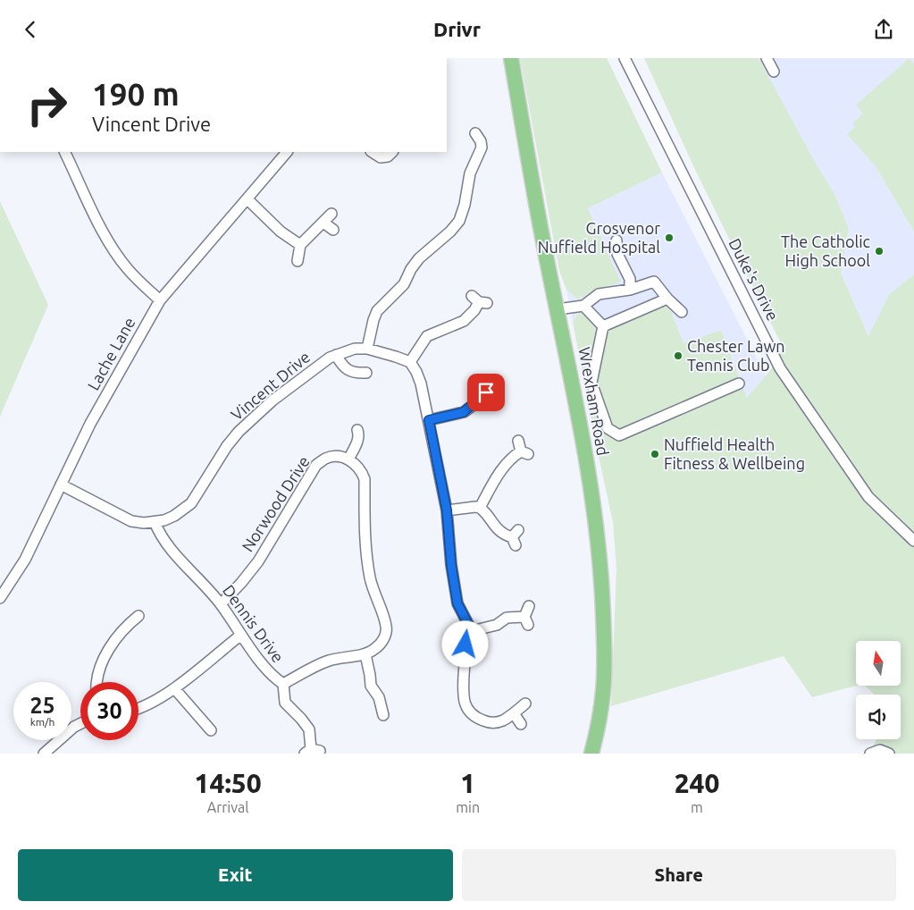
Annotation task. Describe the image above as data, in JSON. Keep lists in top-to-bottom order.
{
  "streets": {
    "highway": ["Wrexham Road"],
    "street": [
      "Duke's Drive",
      "Lache Lane",
      "Vincent Drive",
      "Norwood Drive",
      "Dennis Drive"
    ]
  },
  "crossings": [
    ["Lache Lane", "Vincent Drive"],
    ["Vincent Drive", "Dennis Drive"],
    ["Norwood Drive", "Dennis Drive"]
  ],
  "places": [
    "Grosvenor Nuffield Hospital",
    "The Catholic High School",
    "Chester Lawn Tennis Club",
    "Nuffield Health Fitness & Wellbeing"
  ],
  "north": "top",
  "page": {
    "header": "Drivr",
    "turn": ["190 m", "Vincent Drive"],
    "speed": "25 km/h",
    "limit": "30",
    "eta": [
      "14:50",
      "Arrival",
      "1",
      "min",
      "240",
      "m"
    ],
    "buttons": ["Exit", "Share"]
  }
}
